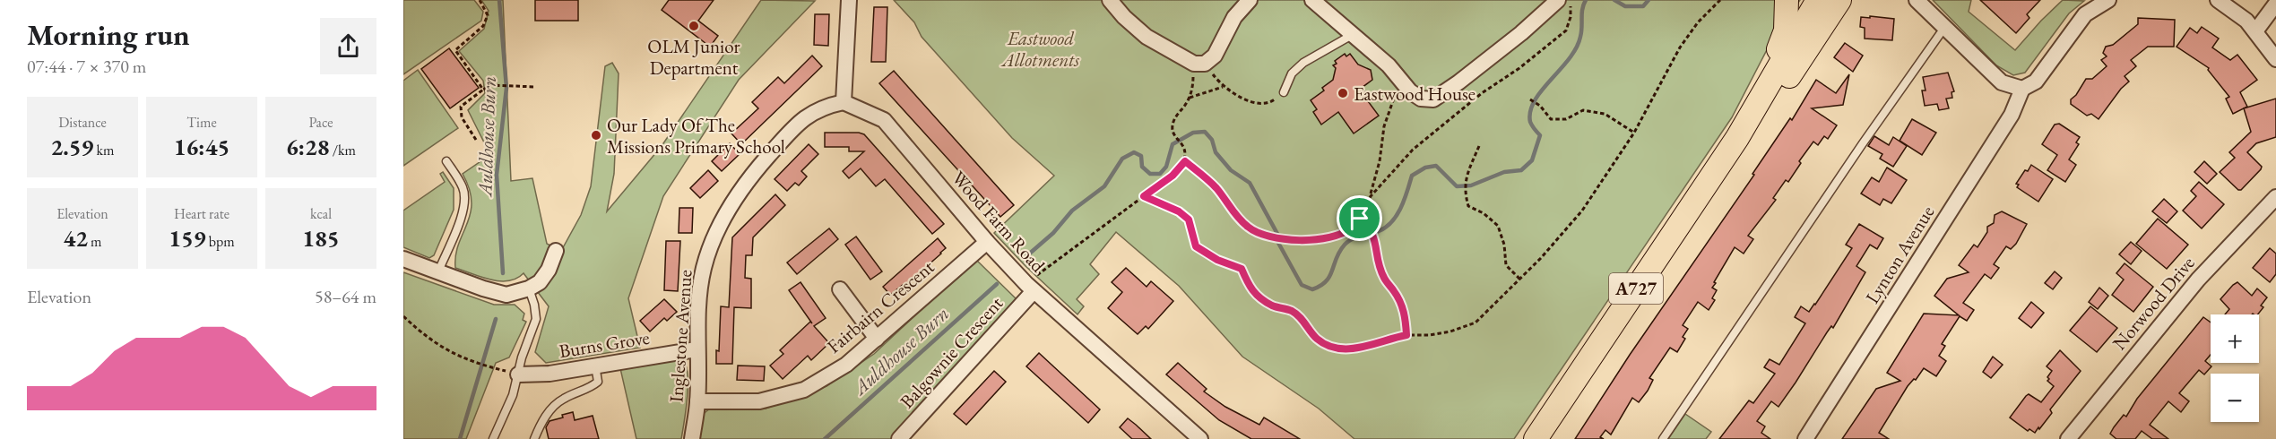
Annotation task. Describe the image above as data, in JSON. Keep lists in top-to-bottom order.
{
  "streets": {
    "main road": ["A727"],
    "street": [
      "Wood Farm Road",
      "Lynton Avenue",
      "Norwood Drive",
      "Fairbairn Crescent",
      "Inglestone Avenue",
      "Burns Grove",
      "Balgownie Crescent"
    ]
  },
  "crossings": [
    ["Wood Farm Road", "Fairbairn Crescent"],
    ["Wood Farm Road", "Inglestone Avenue"],
    ["Wood Farm Road", "Balgownie Crescent"],
    ["Fairbairn Crescent", "Inglestone Avenue"],
    ["Inglestone Avenue", "Burns Grove"]
  ],
  "water": ["Auldhouse Burn"],
  "parks": ["Eastwood Allotments"],
  "places": ["OLM Junior Department", "Eastwood House", "Our Lady Of The Missions Primary School"],
  "page": {
    "heading": ["Morning run", "07:44 · 7 × 370 m"],
    "stats": [
      ["Distance", "2.59 km"],
      ["Time", "16:45"],
      ["Pace", "6:28 /km"],
      ["Elevation", "42 m"],
      ["Heart rate", "159 bpm"],
      ["kcal", "185"]
    ],
    "chart": ["Elevation", "58–64 m"],
    "map_buttons": ["+", "−"]
  }
}
